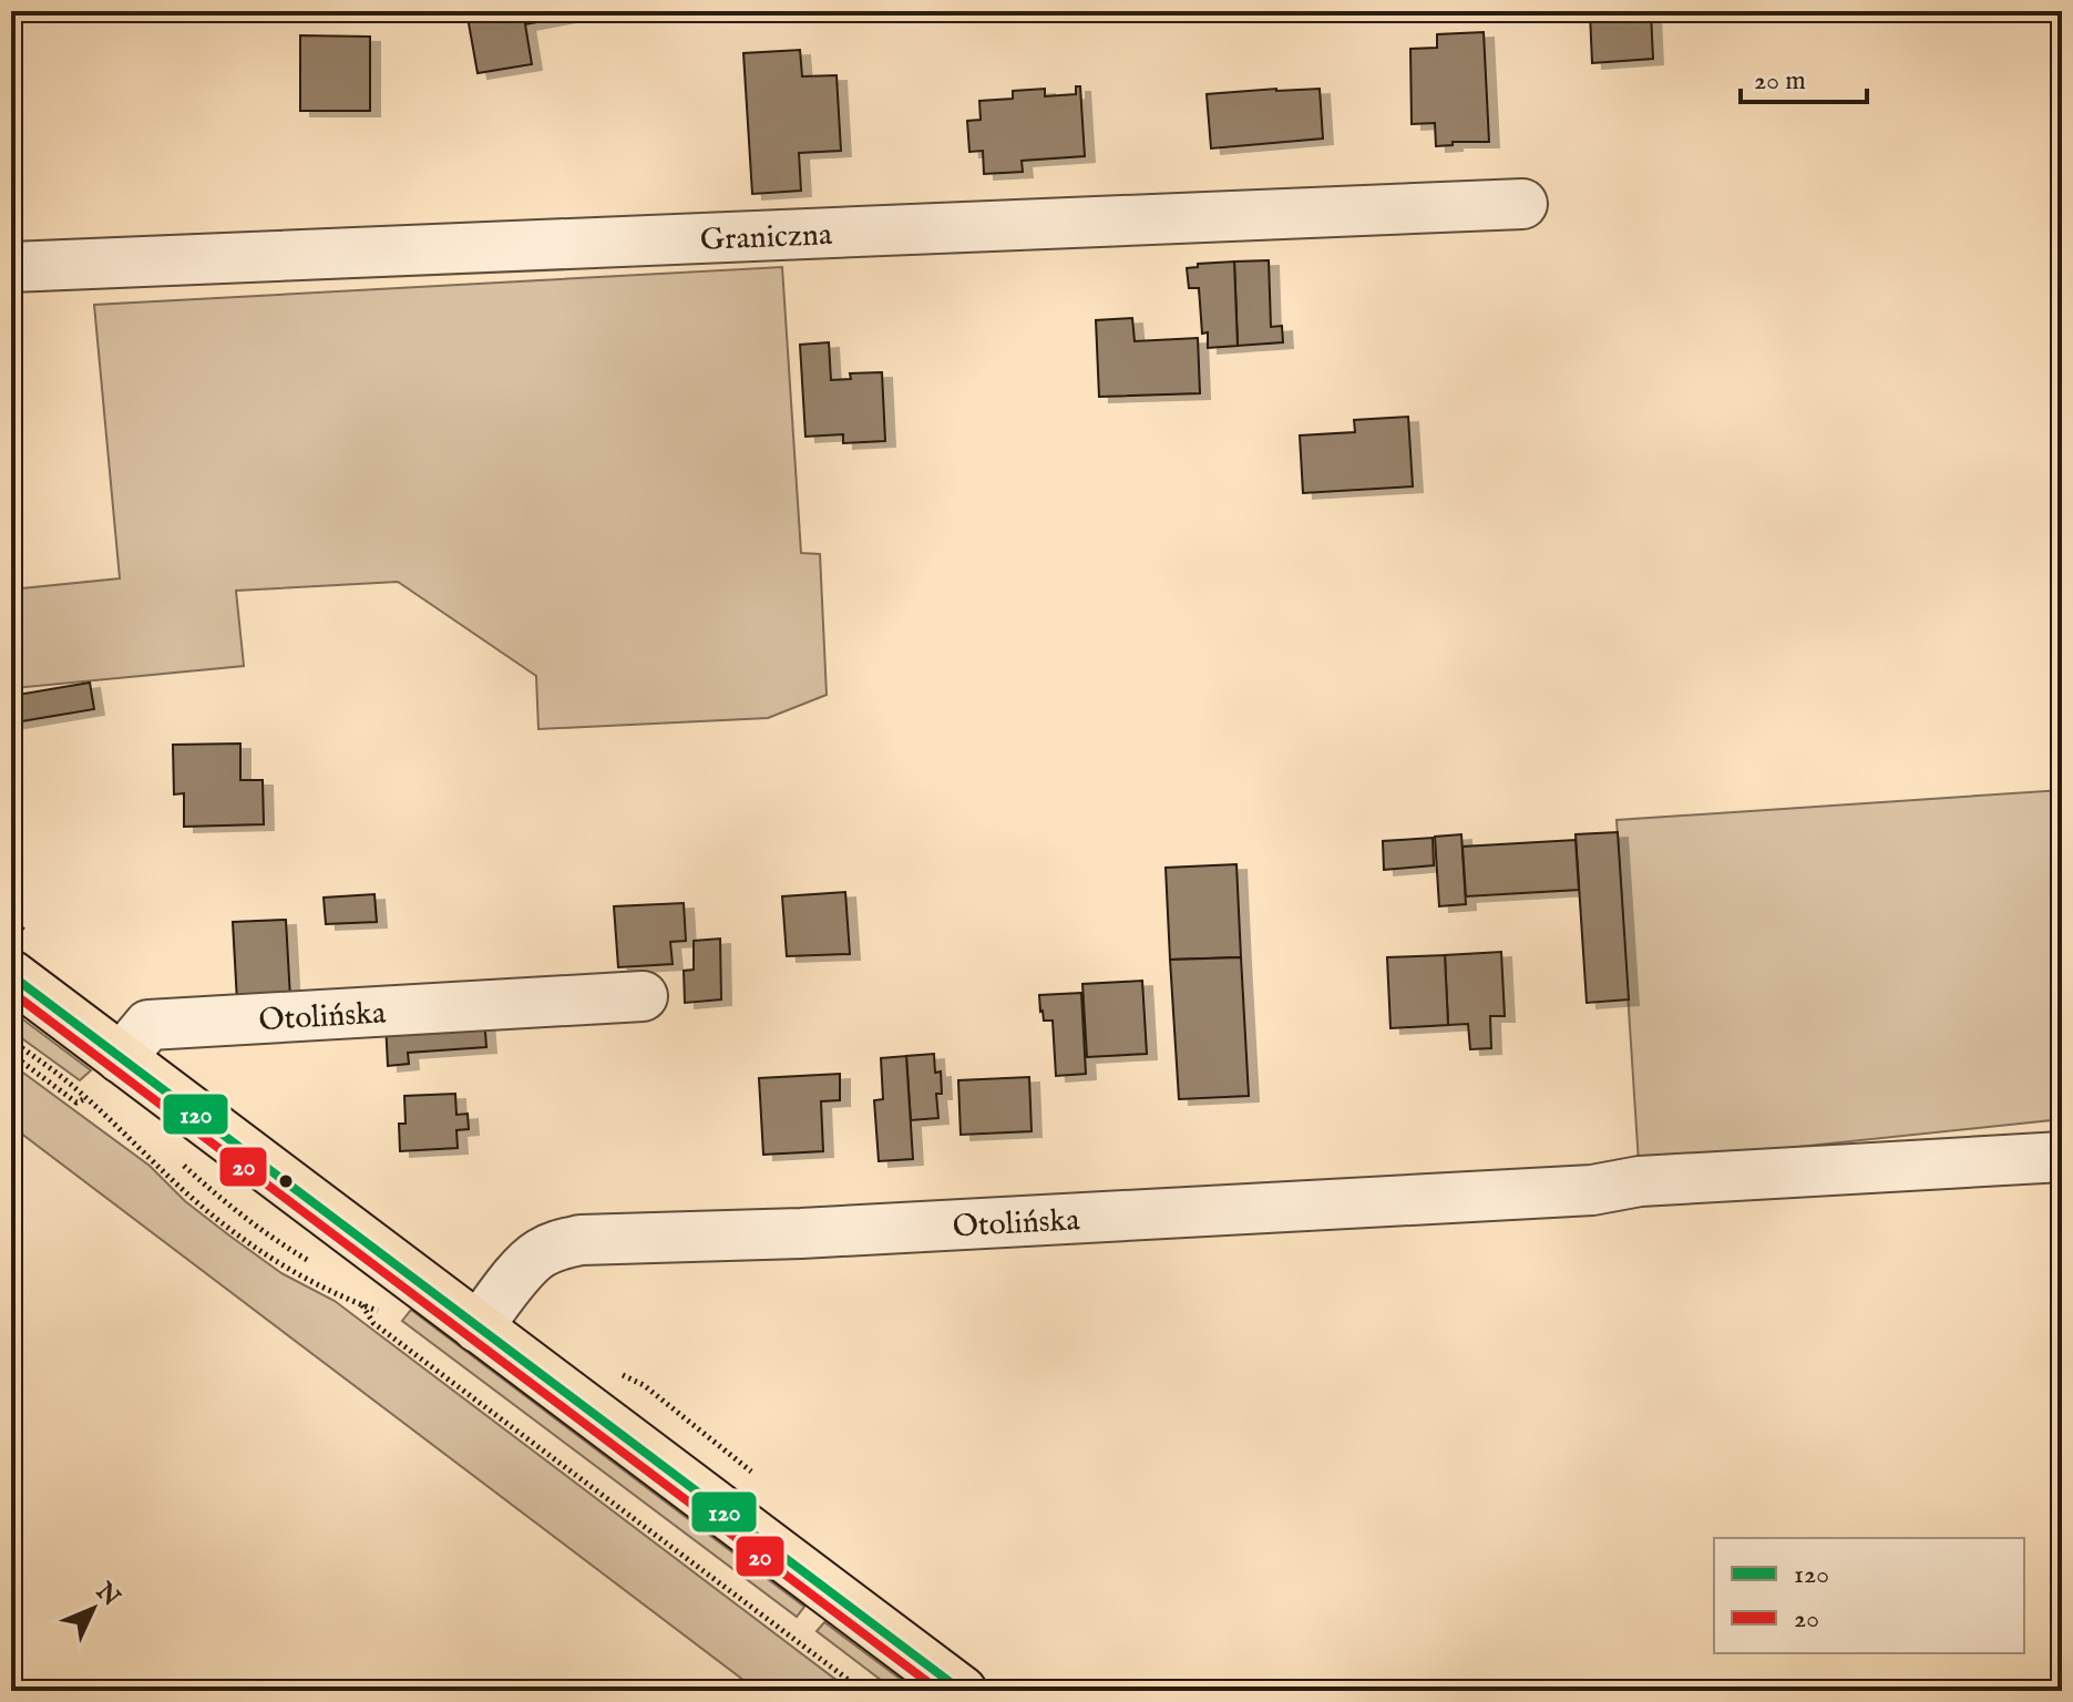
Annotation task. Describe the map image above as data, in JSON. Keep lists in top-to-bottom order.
{
  "streets": {
    "street": ["Graniczna", "Otolińska"]
  },
  "lines": ["transit line 120", "transit line 20"],
  "legend": ["120", "20"],
  "scale_bar": "20 m",
  "north": "top right"
}
